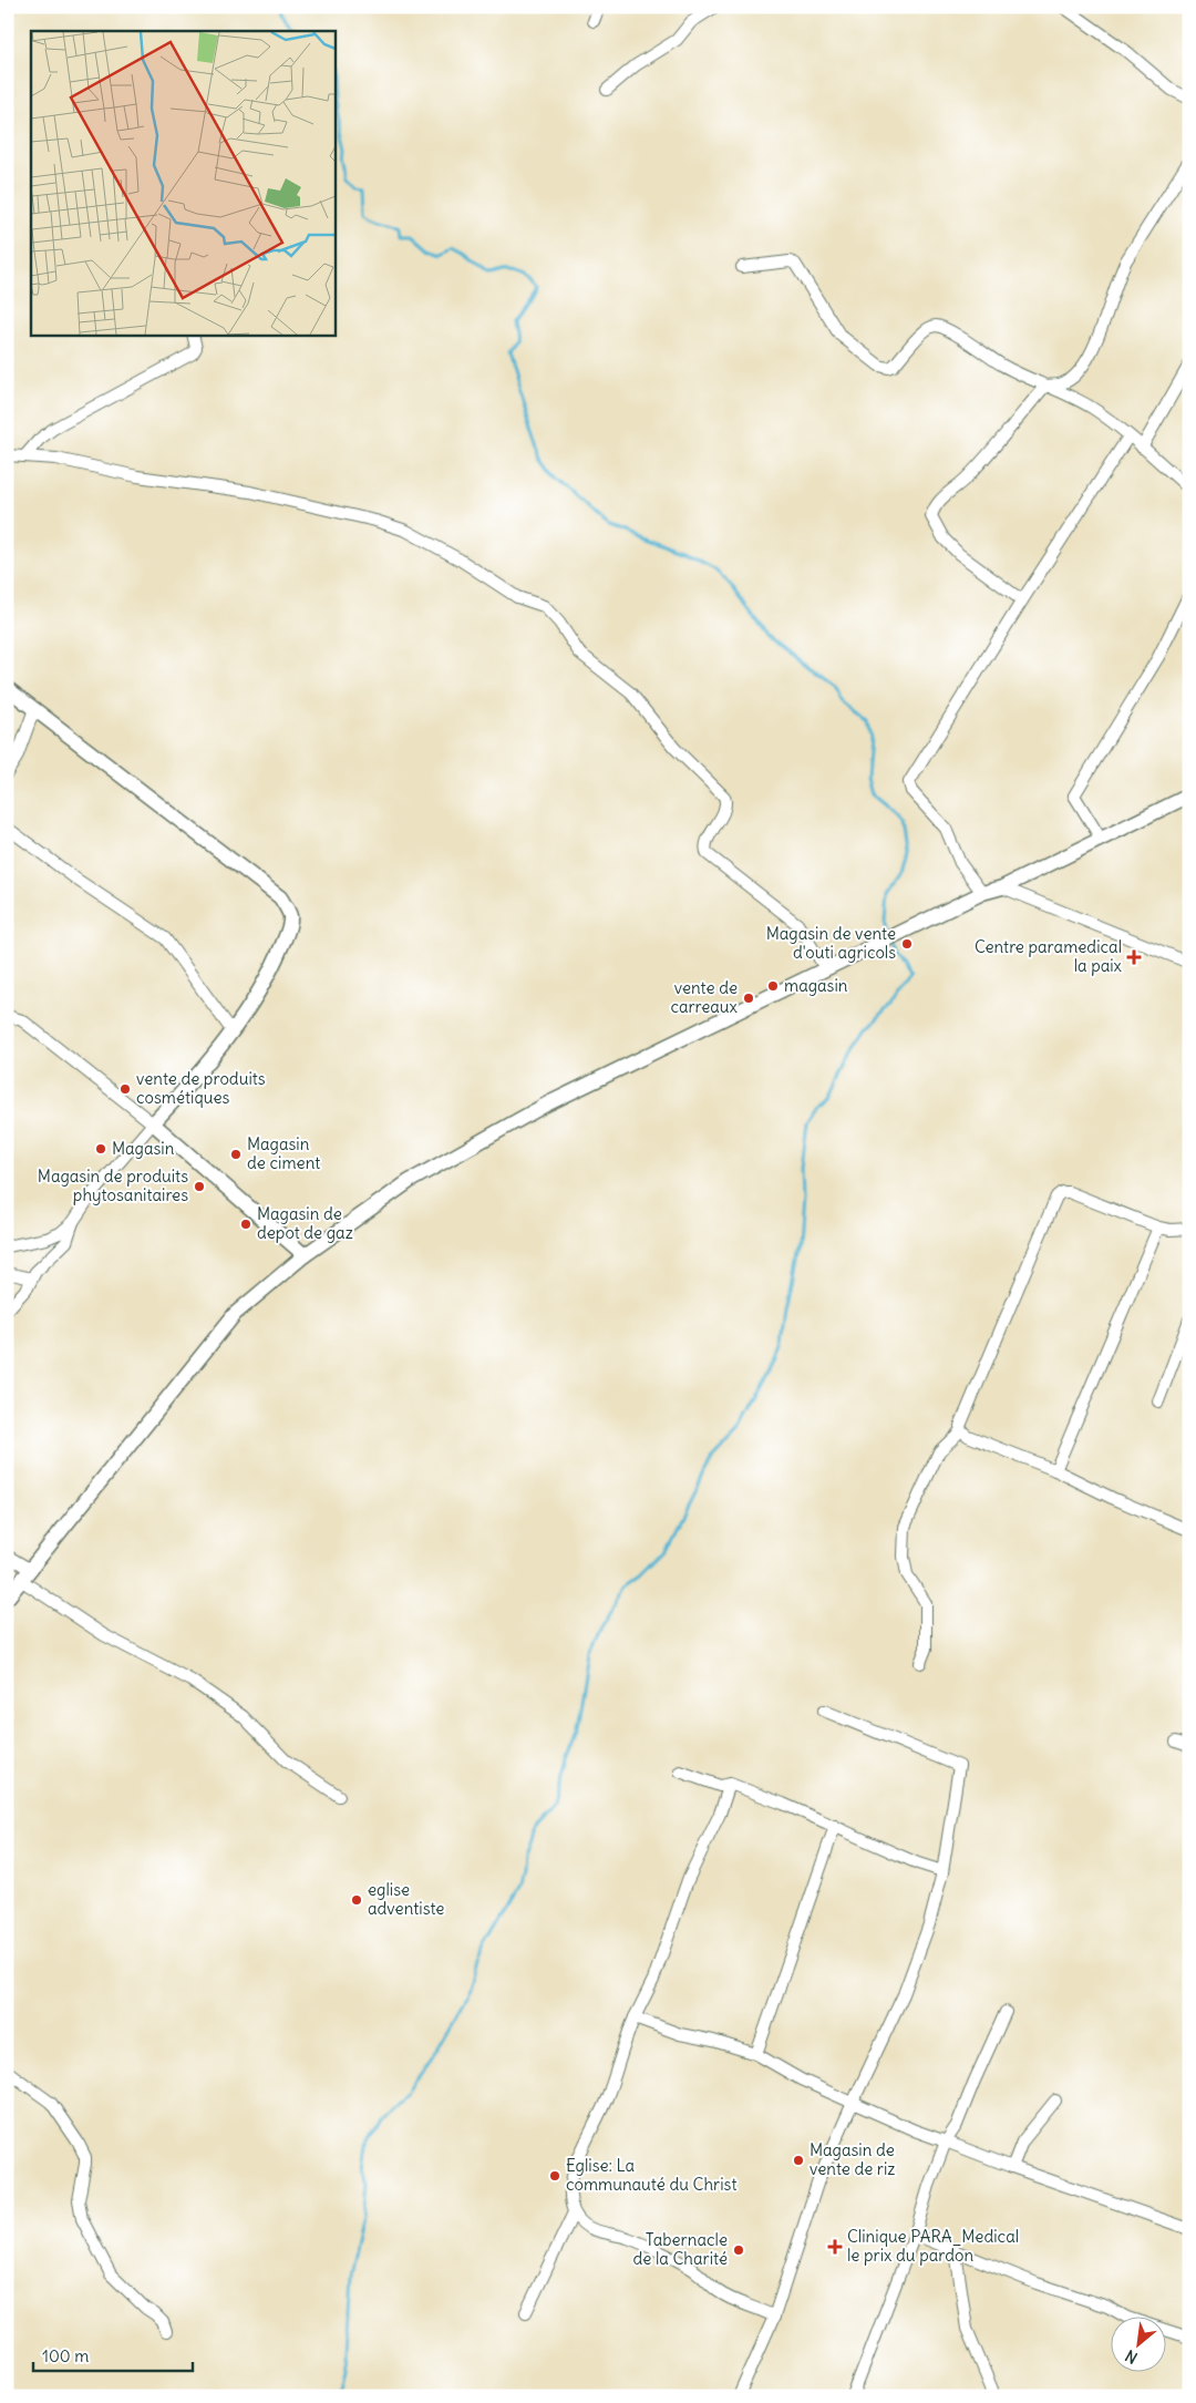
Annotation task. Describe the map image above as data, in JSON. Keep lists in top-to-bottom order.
{
  "places": {
    "other": [
      "Magasin de vente d'outi agricols",
      "magasin",
      "vente de carreaux",
      "vente de produits cosmétiques",
      "Magasin",
      "Magasin de ciment",
      "Magasin de produits phytosanitaires",
      "Magasin de depot de gaz",
      "eglise adventiste",
      "Magasin de vente de riz",
      "Eglise: La communauté du Christ",
      "Tabernacle de la Charité"
    ],
    "health": ["Centre paramedical la paix", "Clinique PARA_Medical le prix du pardon"]
  },
  "scale_bar": "100 m",
  "north": "bottom left"
}
